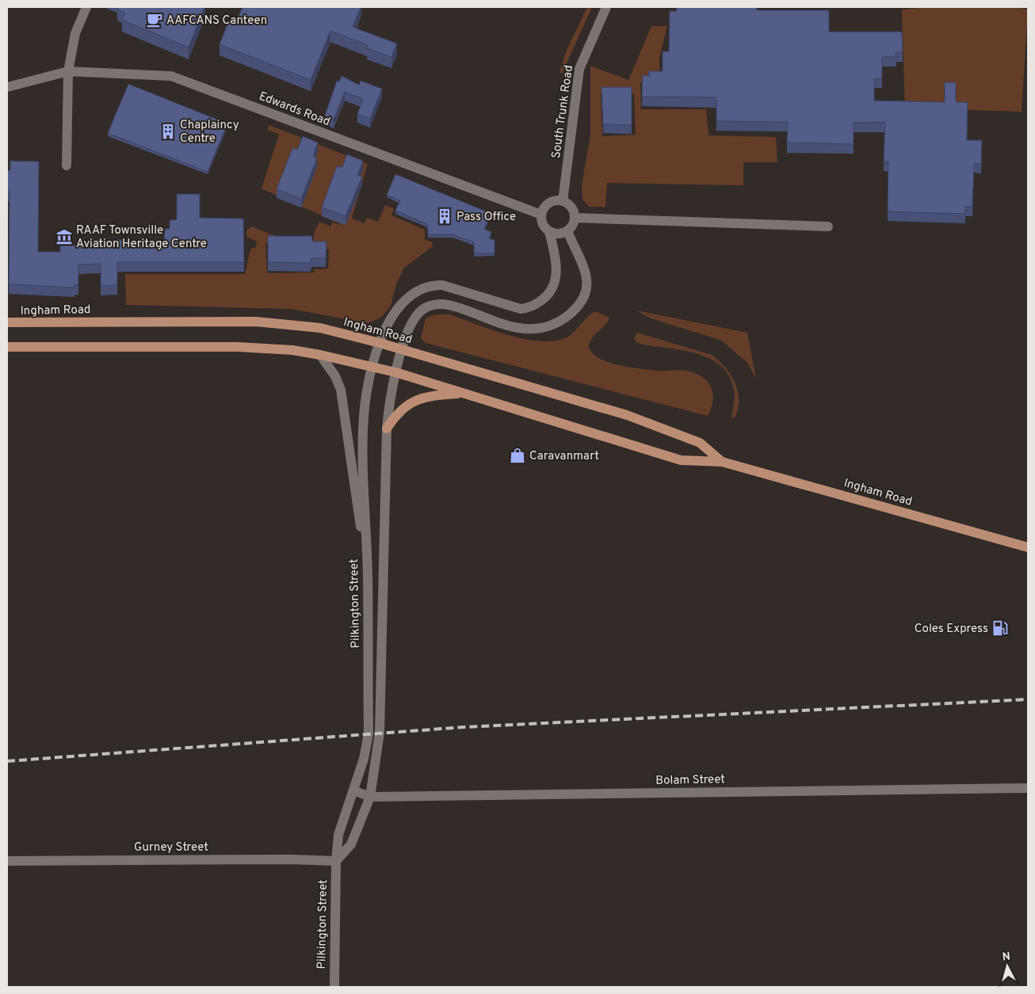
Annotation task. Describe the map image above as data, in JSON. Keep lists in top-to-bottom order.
{
  "streets": {
    "main road": ["Ingham Road"],
    "street": [
      "Edwards Road",
      "South Trunk Road",
      "Pilkington Street",
      "Bolam Street",
      "Gurney Street"
    ]
  },
  "crossings": [
    ["Edwards Road", "South Trunk Road"],
    ["Edwards Road", "Pilkington Street"],
    ["South Trunk Road", "Pilkington Street"],
    ["Ingham Road", "Pilkington Street"],
    ["Pilkington Street", "Bolam Street"],
    ["Pilkington Street", "Gurney Street"]
  ],
  "places": {
    "cafe": ["AAFCANS Canteen"],
    "building": ["Chaplaincy Centre", "Pass Office"],
    "museum": ["RAAF Townsville Aviation Heritage Centre"],
    "shop": ["Caravanmart"],
    "fuel station": ["Coles Express"]
  },
  "north": "top"
}
